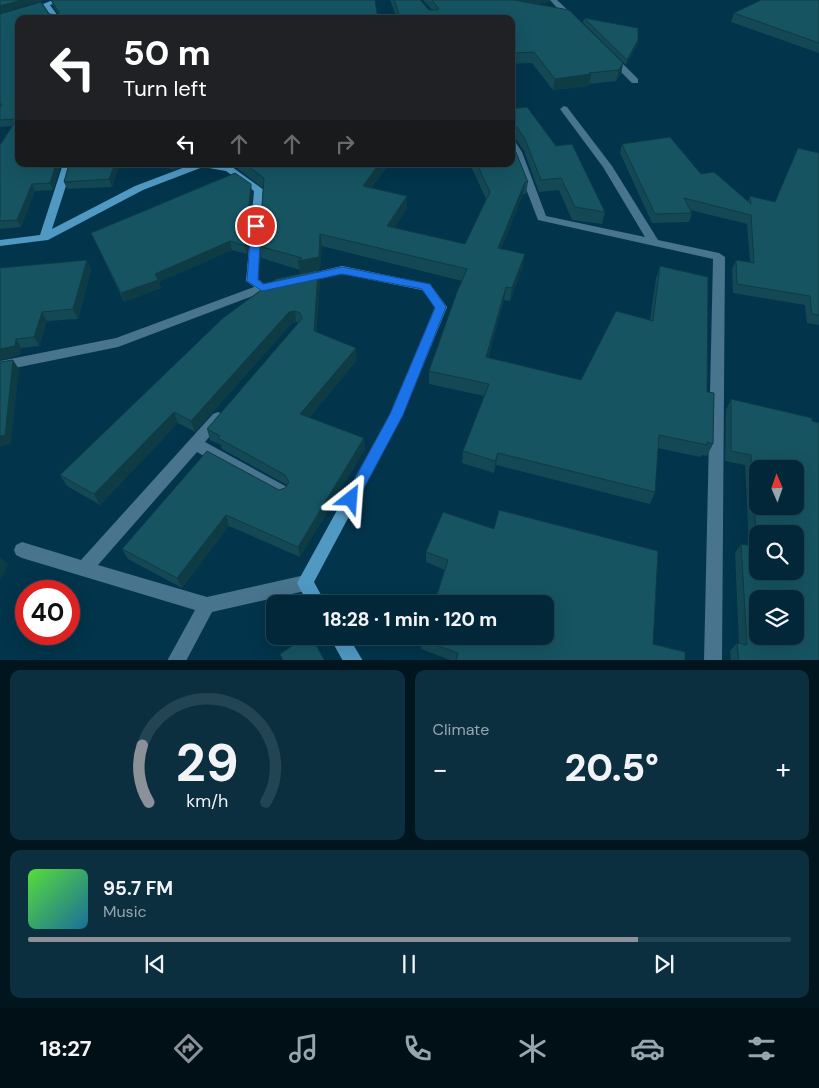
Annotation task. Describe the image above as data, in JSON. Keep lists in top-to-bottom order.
{
  "north": "top",
  "page": {
    "turn": ["50 m", "Turn left"],
    "limit": "40",
    "trip": "18:28 · 1 min · 120 m",
    "tile": "Climate",
    "heat": ["−", "20.5°", "+"],
    "song": ["95.7 FM", "Music"],
    "tabs": "18:27",
    "gauge": ["29", "km/h"]
  }
}
